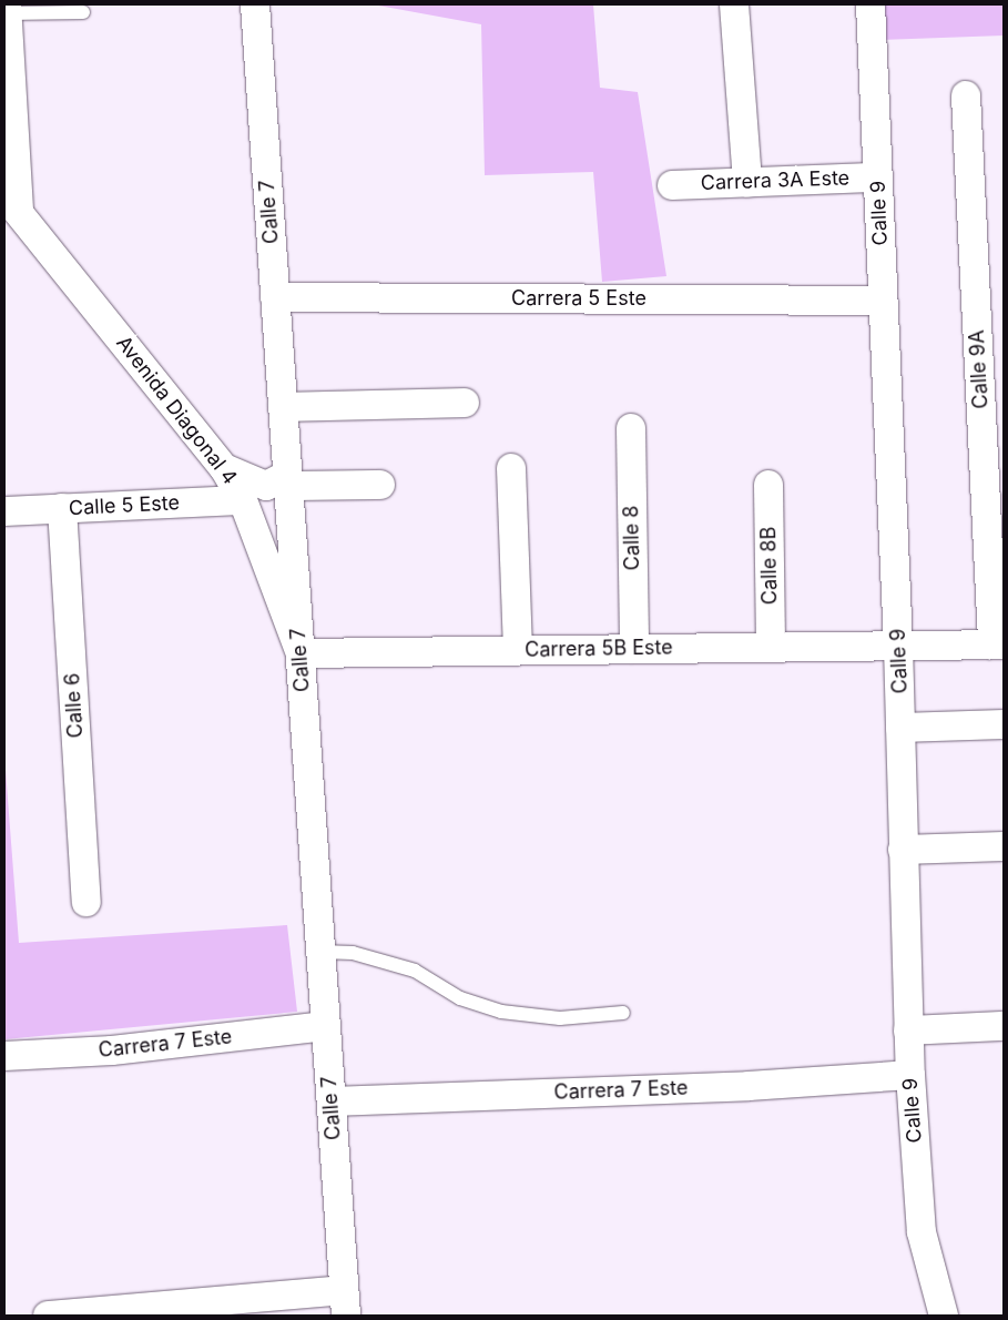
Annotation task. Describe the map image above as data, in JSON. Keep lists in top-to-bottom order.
{
  "streets": {
    "street": [
      "Carrera 3A Este",
      "Calle 7",
      "Calle 9",
      "Carrera 5 Este",
      "Calle 9A",
      "Avenida Diagonal 4",
      "Calle 5 Este",
      "Calle 8",
      "Calle 8B",
      "Carrera 5B Este",
      "Calle 6",
      "Carrera 7 Este"
    ]
  },
  "crossings": [
    ["Carrera 3A Este", "Calle 9"],
    ["Calle 7", "Carrera 5 Este"],
    ["Calle 7", "Avenida Diagonal 4"],
    ["Calle 7", "Carrera 5B Este"],
    ["Calle 7", "Carrera 7 Este"],
    ["Calle 9", "Carrera 5 Este"],
    ["Calle 9", "Carrera 5B Este"],
    ["Calle 9", "Carrera 7 Este"],
    ["Calle 9A", "Carrera 5B Este"],
    ["Avenida Diagonal 4", "Calle 5 Este"],
    ["Avenida Diagonal 4", "Carrera 5B Este"],
    ["Calle 5 Este", "Calle 6"],
    ["Calle 8", "Carrera 5B Este"],
    ["Calle 8B", "Carrera 5B Este"]
  ]
}
